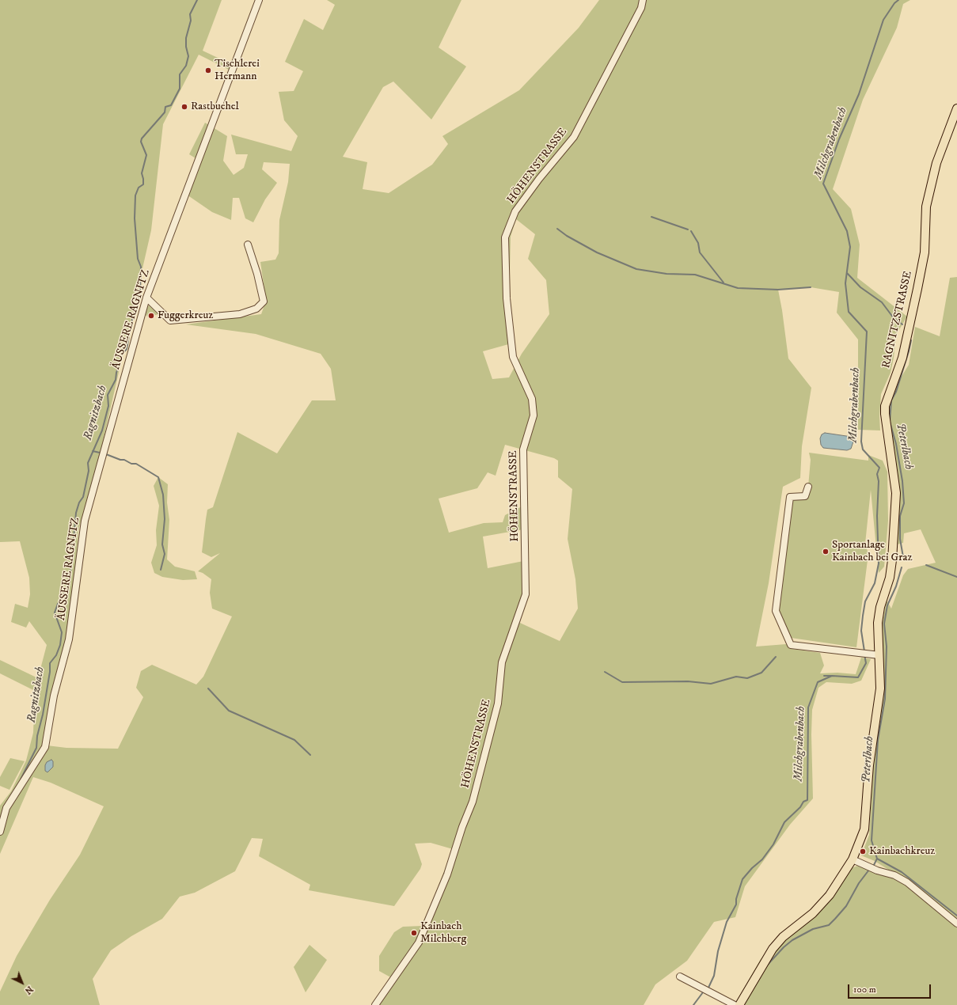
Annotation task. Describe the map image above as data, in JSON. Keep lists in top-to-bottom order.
{
  "streets": {
    "main road": ["RAGNITZSTRASSE"],
    "street": ["HÖHENSTRASSE", "ÄUSSERE RAGNITZ"]
  },
  "water": ["Milchgrabenbach", "Ragnitzbach", "Peterlbach"],
  "places": [
    "Tischlerei Hermann",
    "Rastbuehel",
    "Fuggerkreuz",
    "Sportanlage Kainbach bei Graz",
    "Kainbachkreuz",
    "Kainbach Milchberg"
  ],
  "scale_bar": "100 m",
  "north": "bottom right"
}
